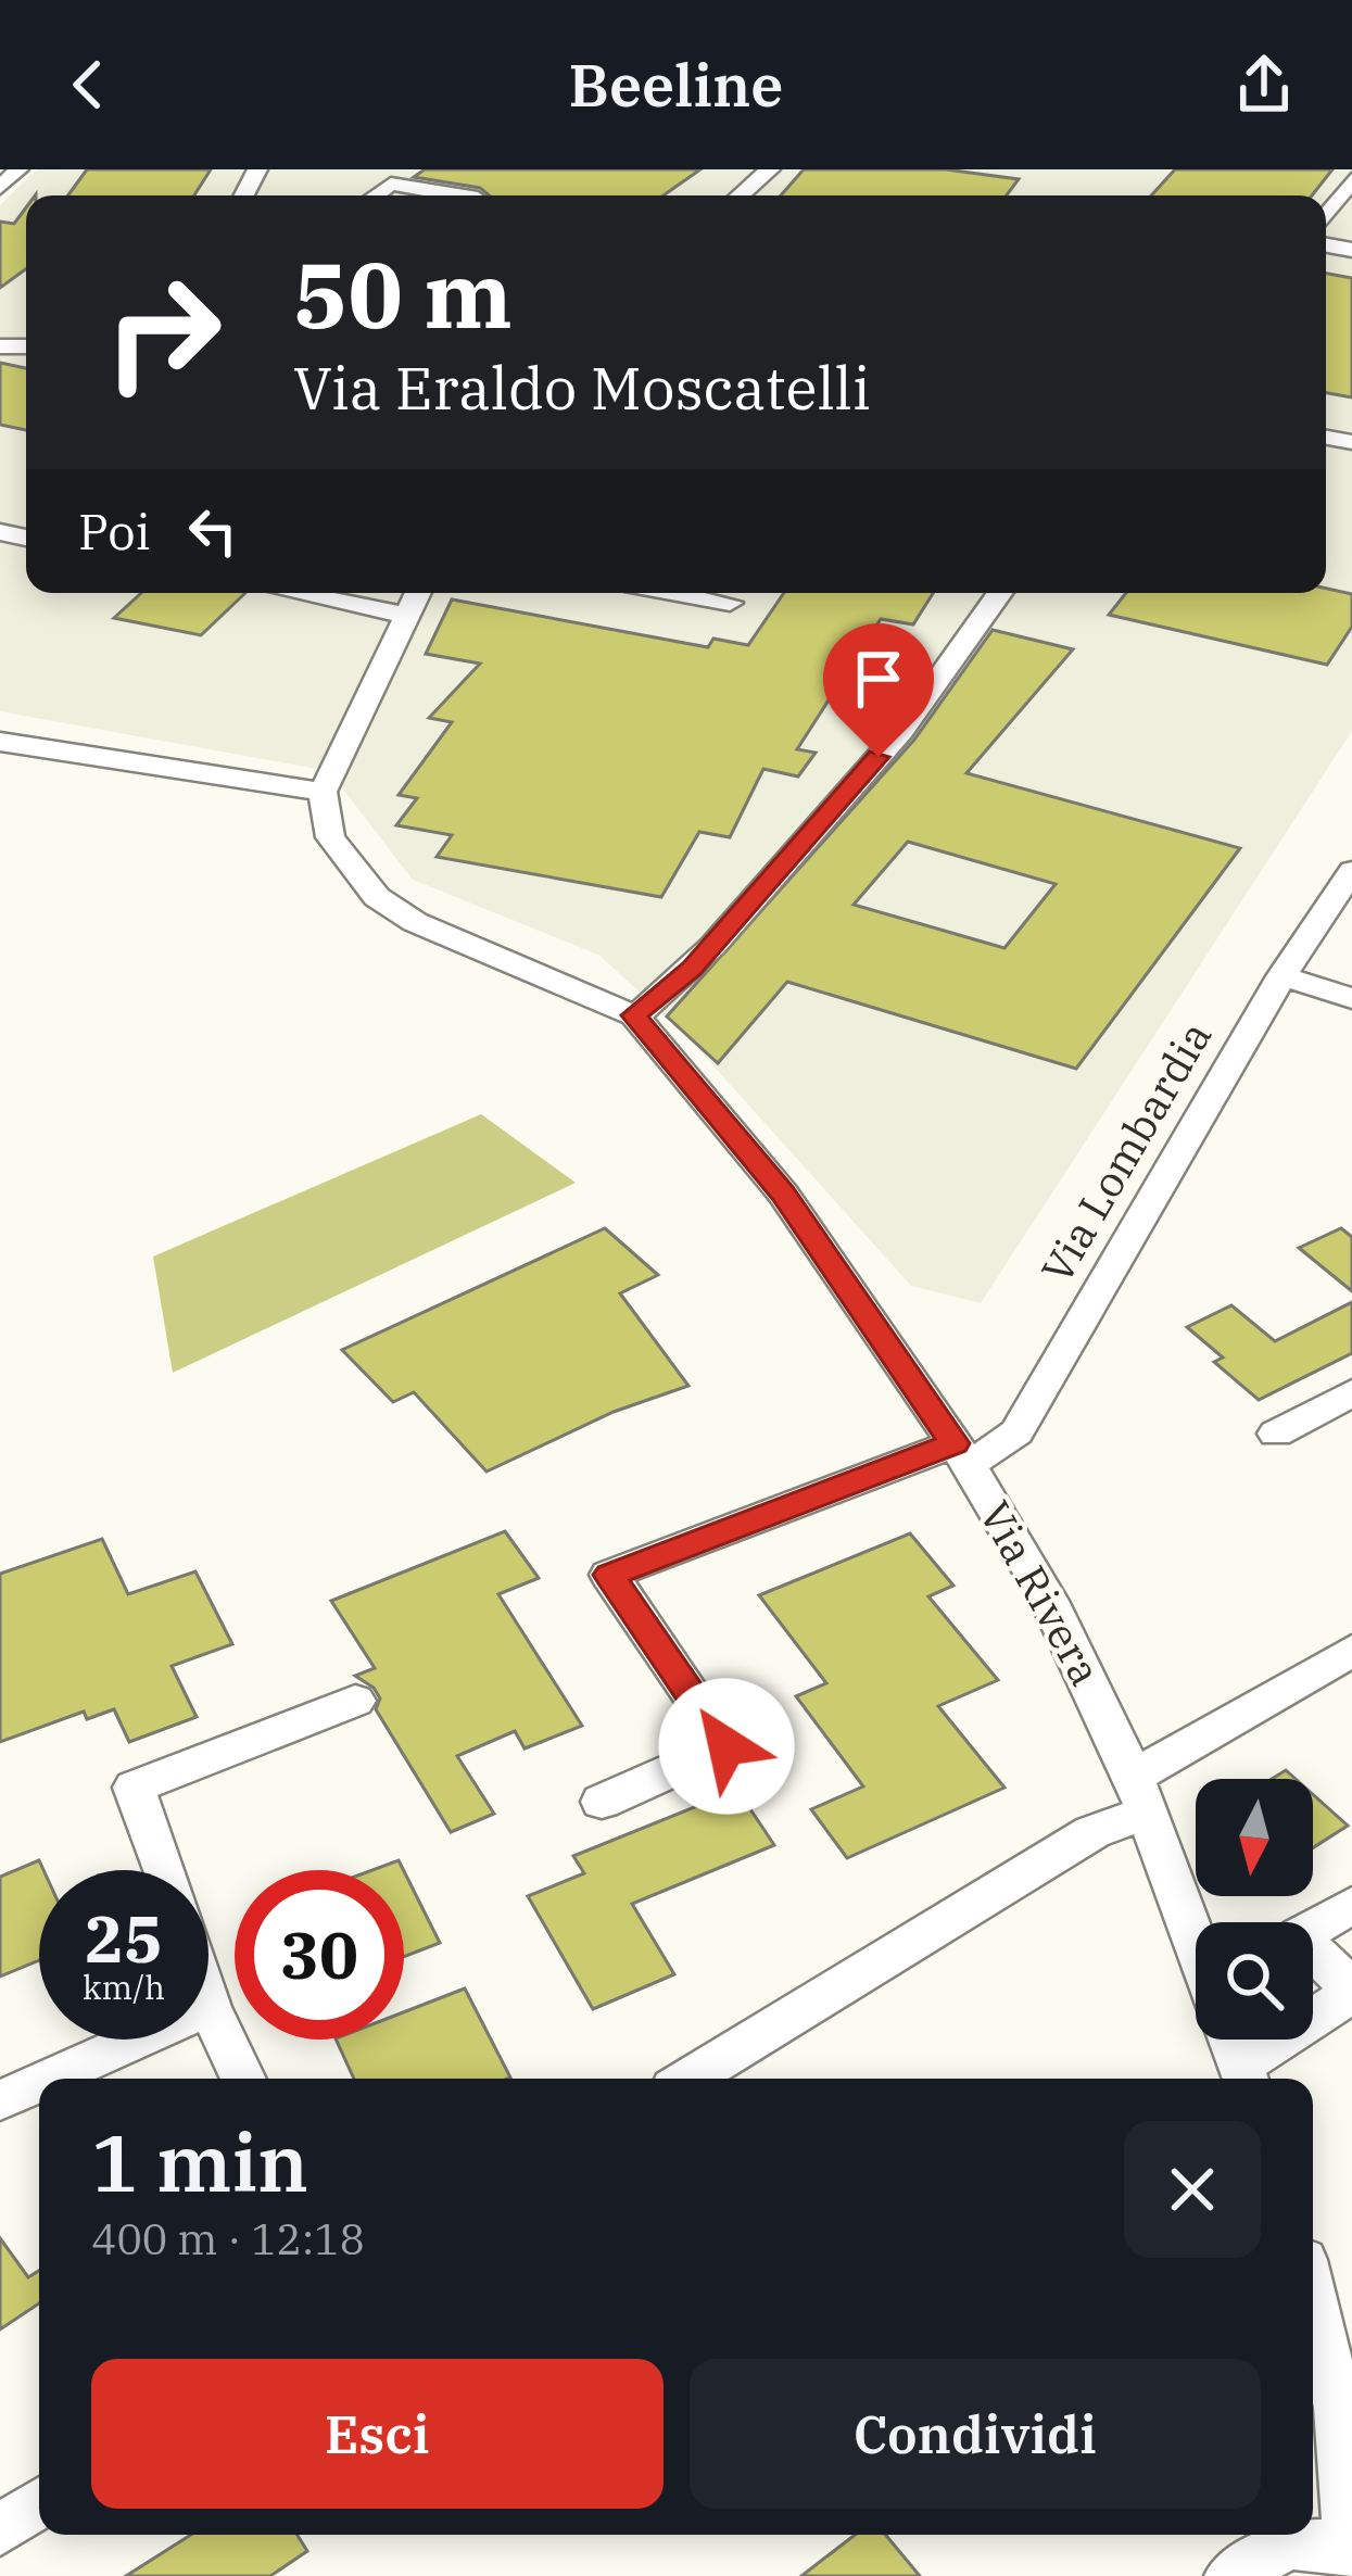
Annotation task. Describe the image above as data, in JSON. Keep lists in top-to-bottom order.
{
  "streets": {
    "street": ["Via Lombardia", "Via Rivera"]
  },
  "crossings": [
    ["Via Lombardia", "Via Rivera"]
  ],
  "north": "bottom",
  "page": {
    "header": "Beeline",
    "turn": ["50 m", "Via Eraldo Moscatelli"],
    "then": "Poi",
    "speed": "25 km/h",
    "limit": "30",
    "heading": ["1 min", "400 m · 12:18"],
    "buttons": ["Esci", "Condividi"]
  }
}
